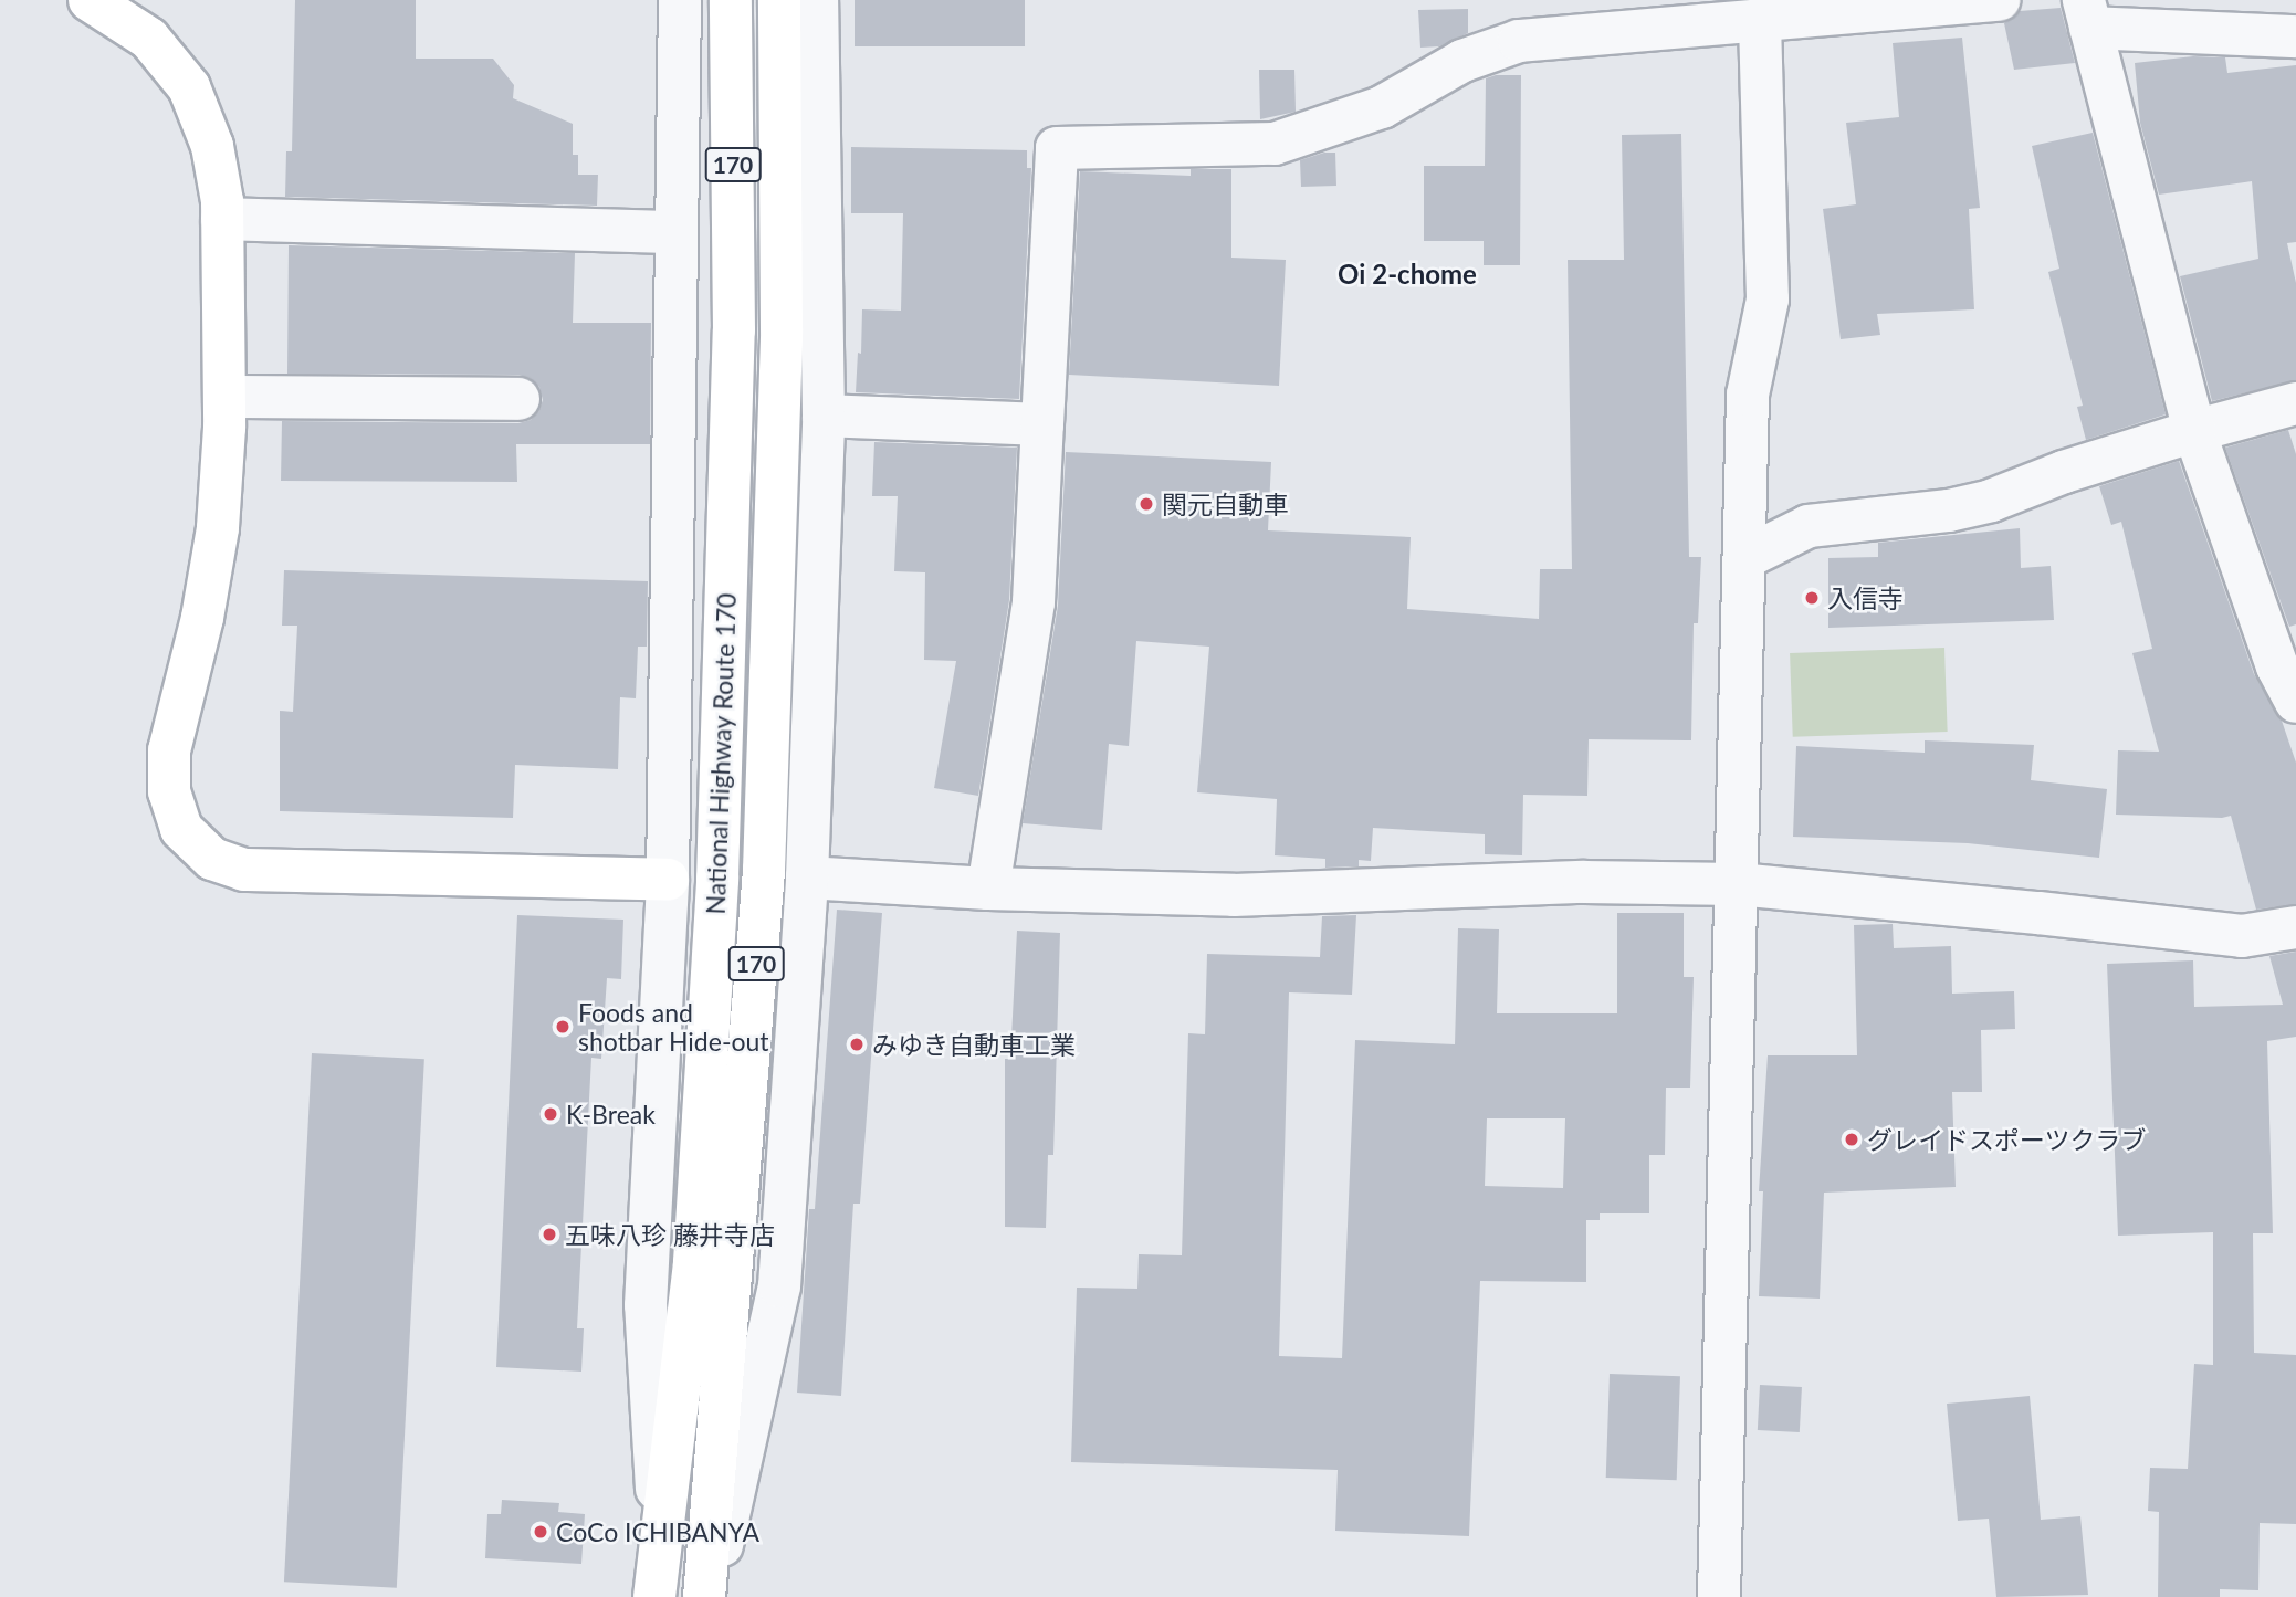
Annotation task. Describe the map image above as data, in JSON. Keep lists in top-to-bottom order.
{
  "streets": {
    "main road": ["170", "National Highway Route 170"]
  },
  "districts": ["Oi 2-chome"],
  "places": [
    "関元自動車",
    "入信寺",
    "Foods and shotbar Hide-out",
    "みゆき自動車工業",
    "K-Break",
    "グレイドスポーツクラブ",
    "五味八珍 藤井寺店",
    "CoCo ICHIBANYA"
  ]
}
